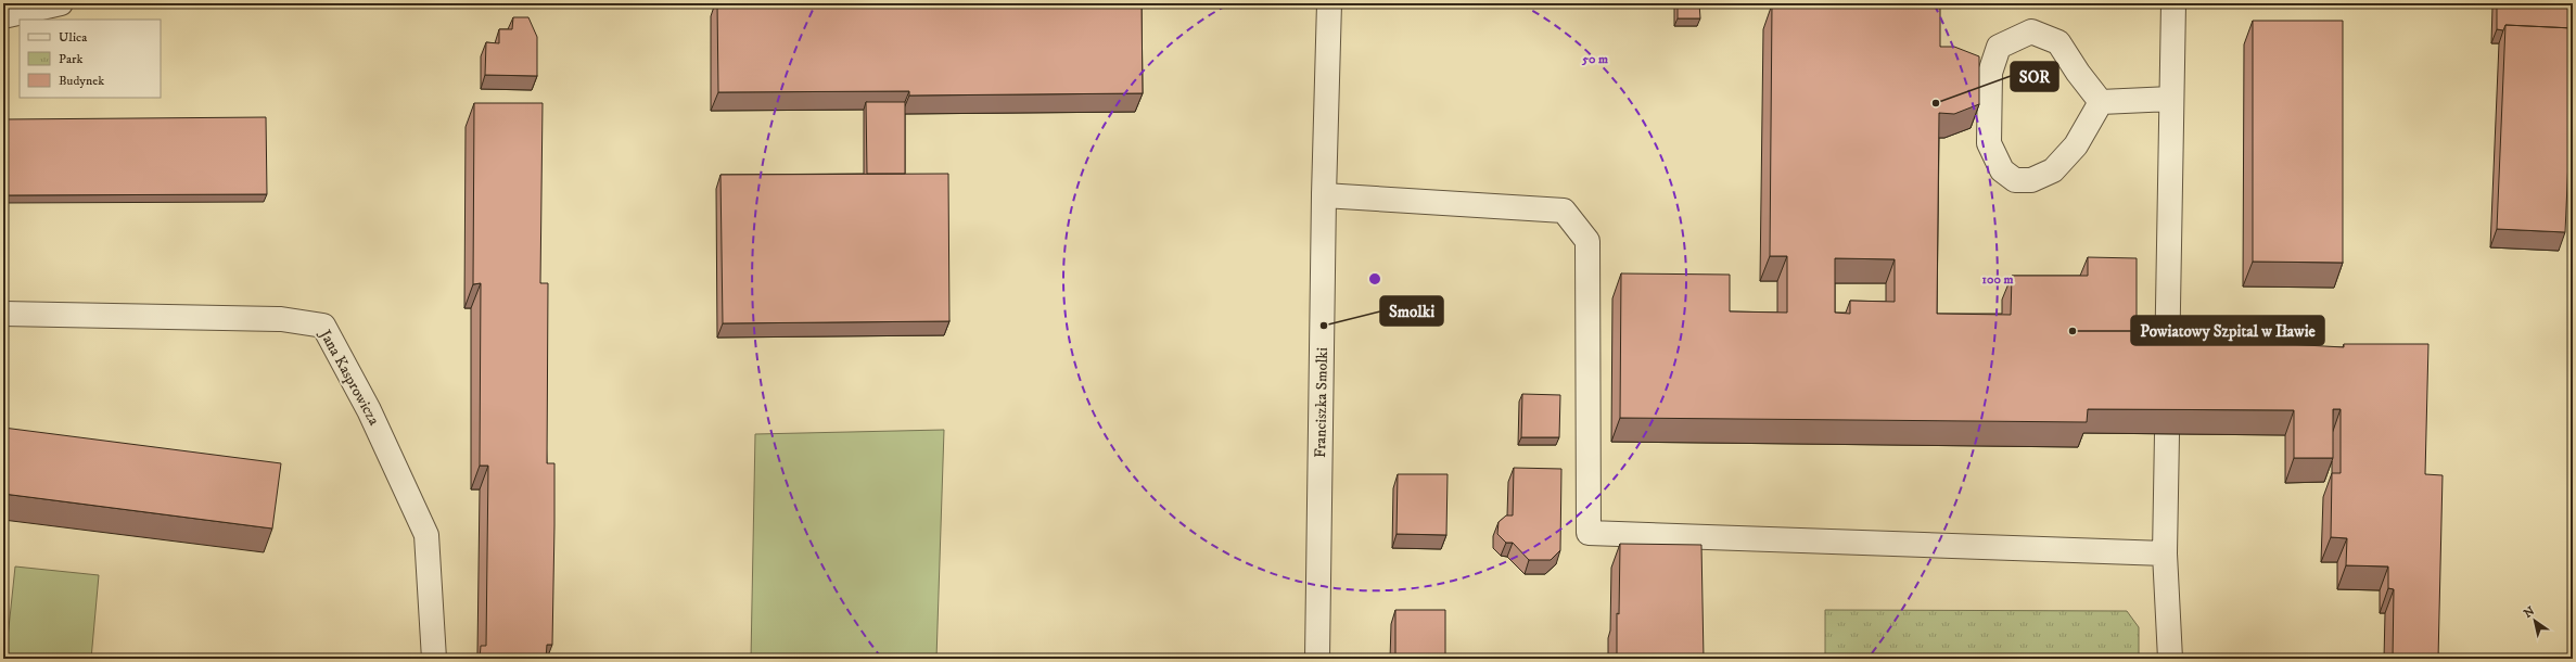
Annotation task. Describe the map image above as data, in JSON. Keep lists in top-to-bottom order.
{
  "streets": {
    "street": ["Jana Kasprowicza", "Franciszka Smolki"]
  },
  "places": ["SOR", "Smolki", "Powiatowy Szpital w Iławie"],
  "legend": ["Ulica", "Park", "Budynek"],
  "north": "top left",
  "rings": ["50 m", "100 m"]
}
